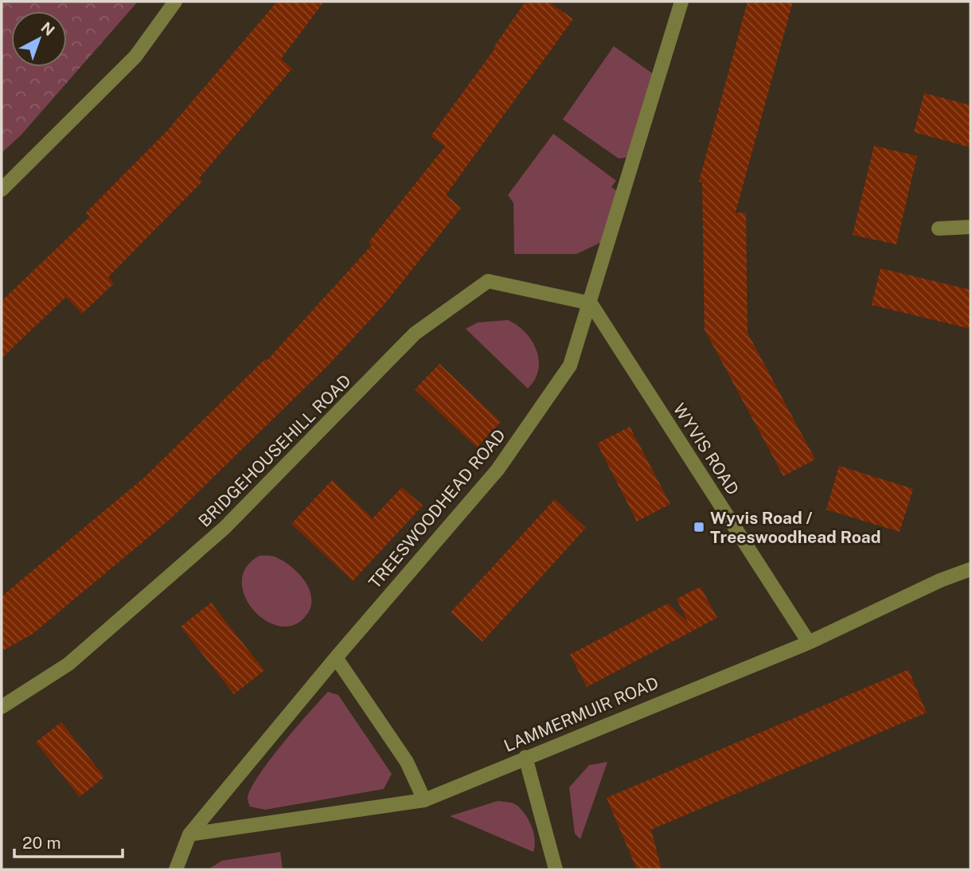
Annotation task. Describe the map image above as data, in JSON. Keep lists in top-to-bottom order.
{
  "streets": {
    "street": [
      "WYVIS ROAD",
      "BRIDGEHOUSEHILL ROAD",
      "TREESWOODHEAD ROAD",
      "LAMMERMUIR ROAD"
    ]
  },
  "crossings": [
    ["WYVIS ROAD", "BRIDGEHOUSEHILL ROAD"],
    ["WYVIS ROAD", "TREESWOODHEAD ROAD"],
    ["WYVIS ROAD", "LAMMERMUIR ROAD"],
    ["BRIDGEHOUSEHILL ROAD", "TREESWOODHEAD ROAD"],
    ["TREESWOODHEAD ROAD", "LAMMERMUIR ROAD"]
  ],
  "places": {
    "transit": ["Wyvis Road / Treeswoodhead Road"]
  },
  "scale_bar": "20 m",
  "north": "top right"
}
